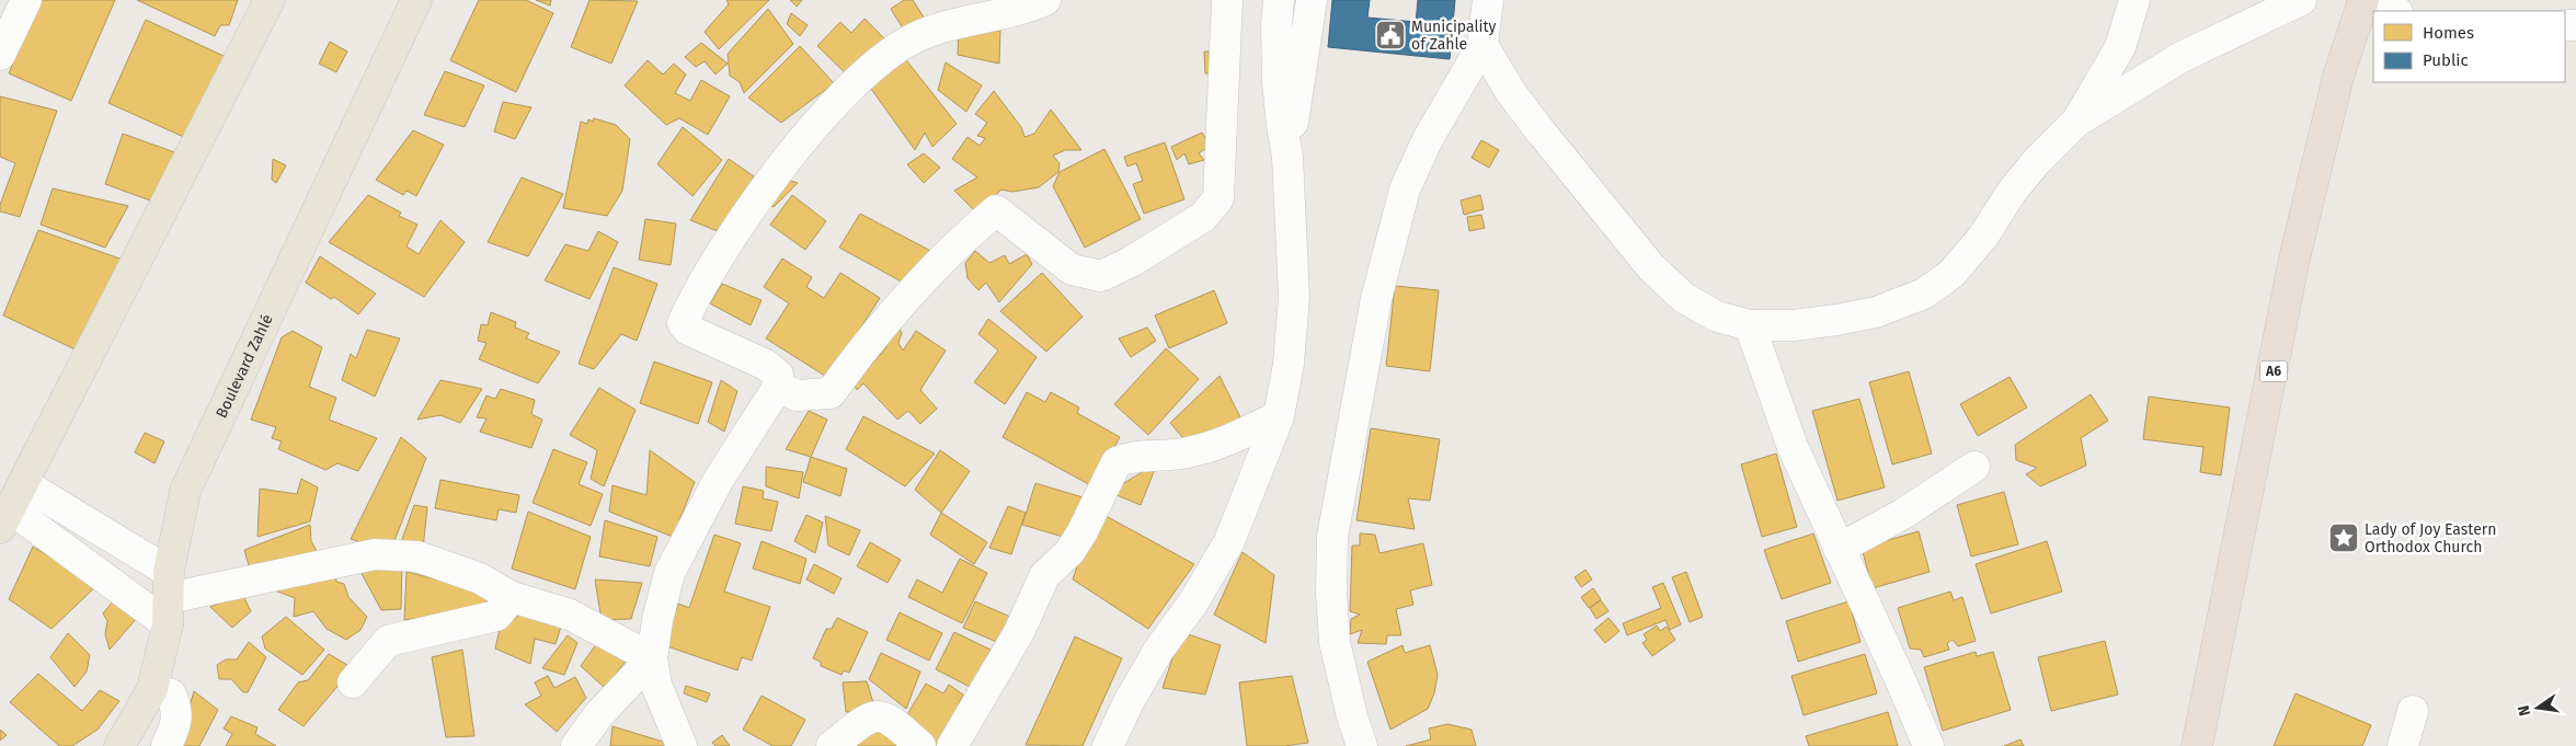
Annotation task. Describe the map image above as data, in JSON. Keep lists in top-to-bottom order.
{
  "streets": {
    "highway": ["A6"],
    "main road": ["Boulevard Zahlé"]
  },
  "places": {
    "public building": ["Municipality of Zahle"],
    "place": ["Lady of Joy Eastern Orthodox Church"]
  },
  "legend": ["Homes", "Public"],
  "north": "left"
}
